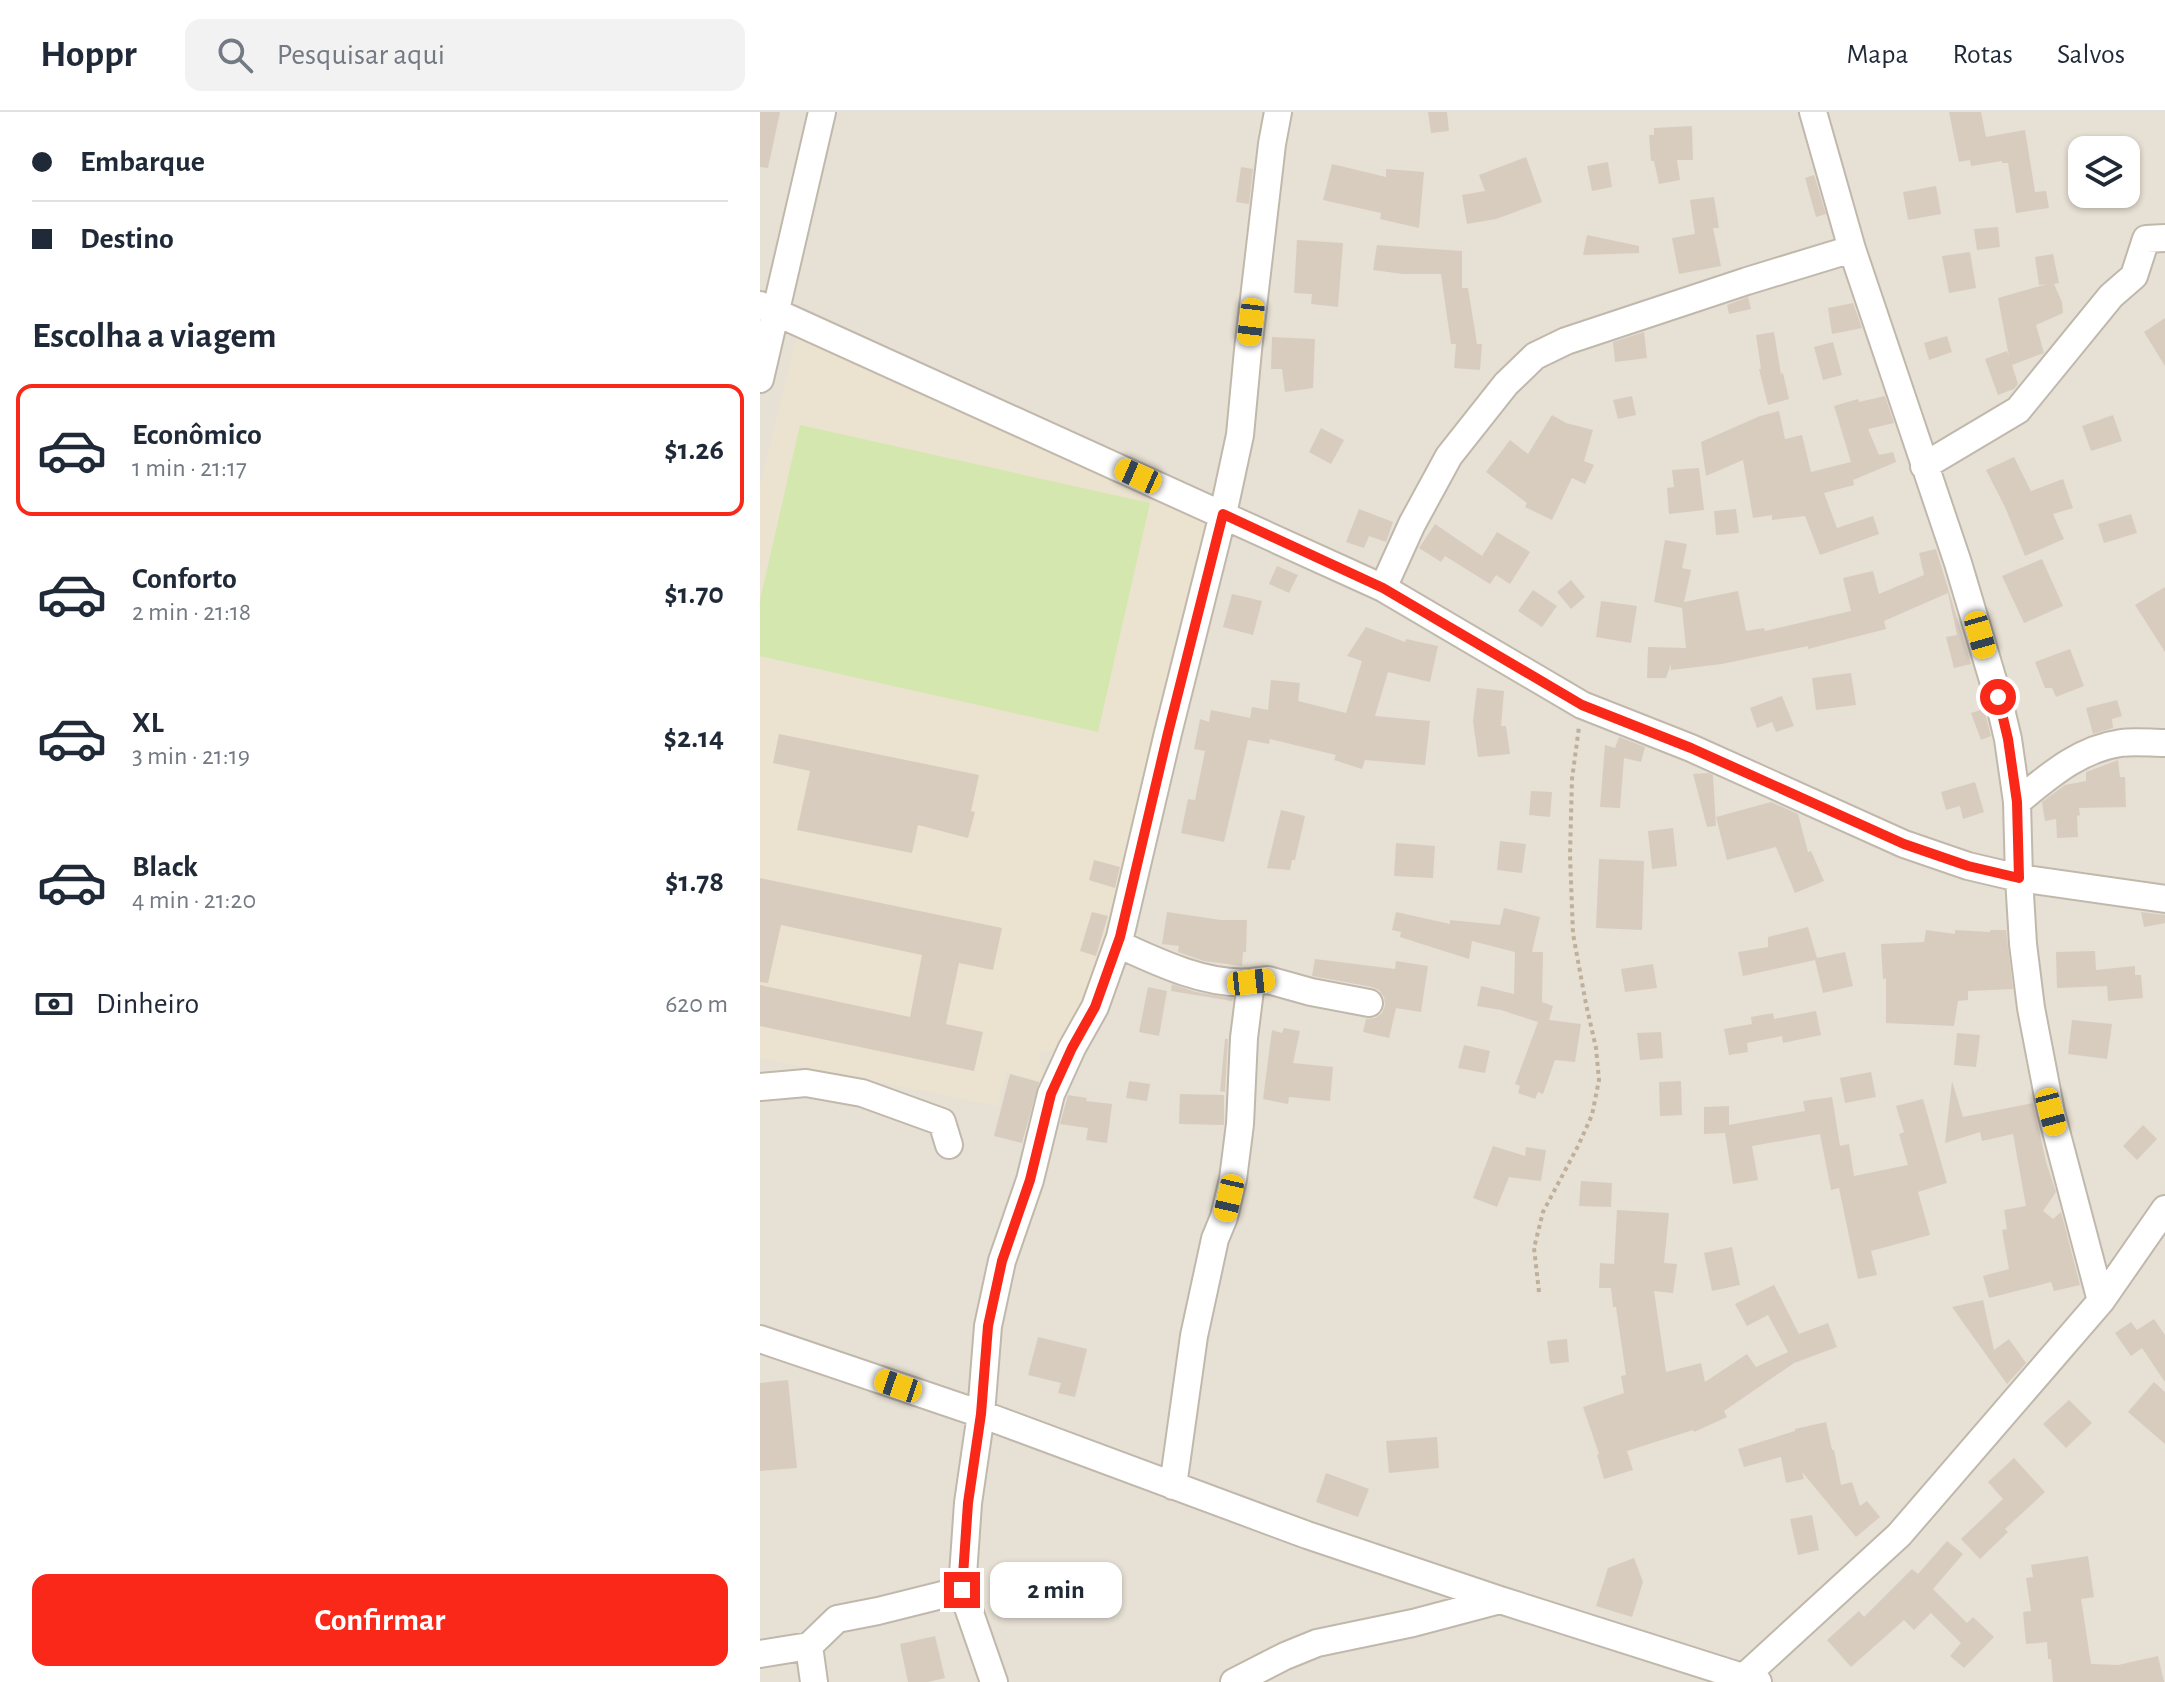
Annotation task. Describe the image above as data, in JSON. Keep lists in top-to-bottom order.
{
  "page": {
    "header": "Hoppr",
    "search": "Pesquisar aqui",
    "nav": ["Mapa", "Rotas", "Salvos"],
    "banner": ["Embarque", "Destino"],
    "heading": "Escolha a viagem",
    "list": [
      {
        "name": "Econômico",
        "note": "1 min · 21:17",
        "value": "$1.26"
      },
      {
        "name": "Conforto",
        "note": "2 min · 21:18",
        "value": "$1.70"
      },
      {
        "name": "XL",
        "note": "3 min · 21:19",
        "value": "$2.14"
      },
      {
        "name": "Black",
        "note": "4 min · 21:20",
        "value": "$1.78"
      }
    ],
    "pay": ["Dinheiro", "620 m"],
    "buttons": "Confirmar",
    "bubble": "2 min"
  }
}
